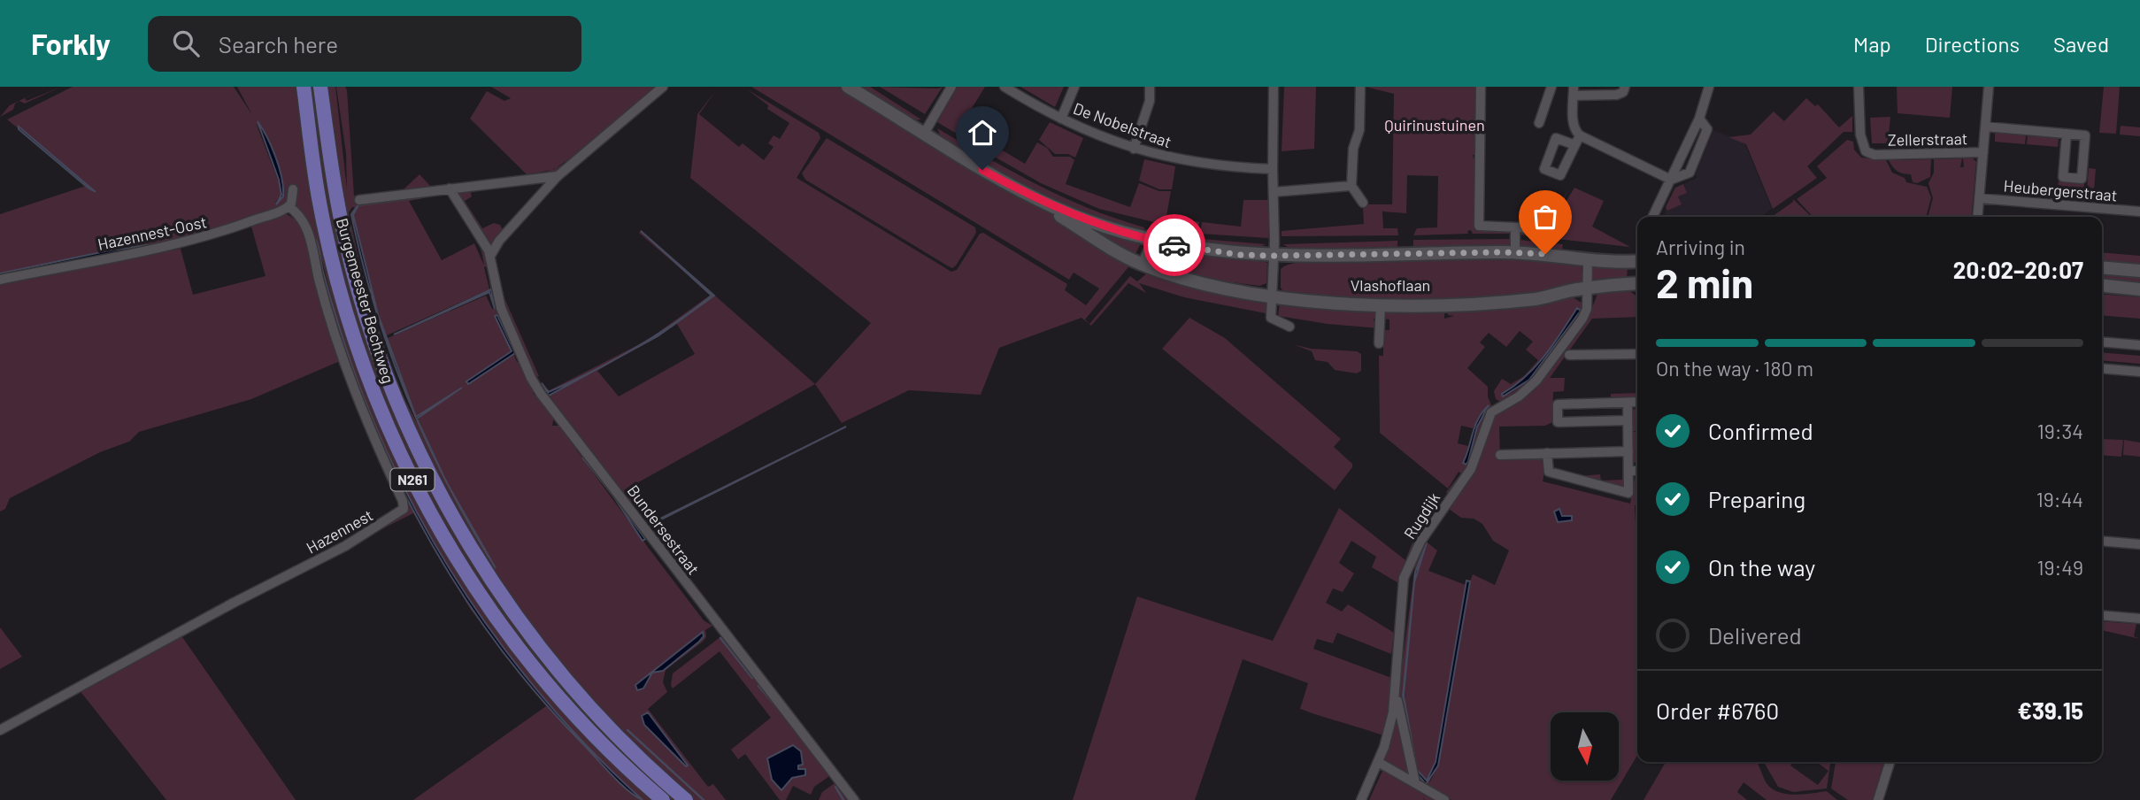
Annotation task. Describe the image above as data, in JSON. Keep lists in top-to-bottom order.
{
  "streets": {
    "main road": ["Burgemeester Bechtweg", "N261"],
    "street": [
      "De Nobelstraat",
      "Zellerstraat",
      "Heubergerstraat",
      "Hazennest-Oost",
      "Vlashoflaan",
      "Rugdijk",
      "Bundersestraat",
      "Hazennest"
    ]
  },
  "crossings": [
    ["Hazennest-Oost", "Hazennest"],
    ["Vlashoflaan", "Rugdijk"]
  ],
  "parks": ["Quirinustuinen"],
  "north": "bottom",
  "page": {
    "header": "Forkly",
    "search": "Search here",
    "nav": ["Map", "Directions", "Saved"],
    "heading": ["2 min", "Arriving in", "20:02–20:07"],
    "panel": ["Order #6760", "€39.15"],
    "bar": "On the way · 180 m",
    "list": [
      ["Confirmed", "19:34"],
      ["Preparing", "19:44"],
      ["On the way", "19:49"],
      "Delivered"
    ]
  }
}
